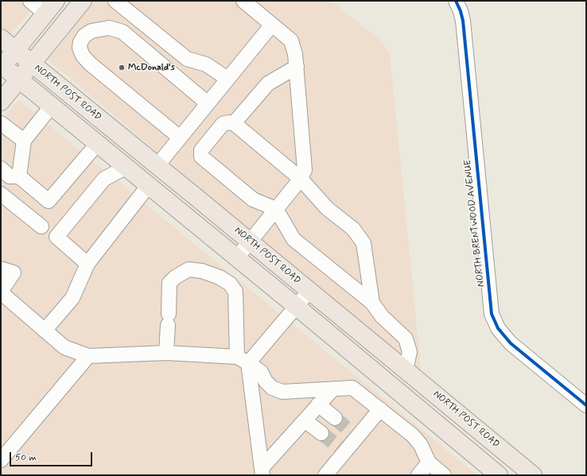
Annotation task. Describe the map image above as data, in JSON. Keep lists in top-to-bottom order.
{
  "streets": {
    "main road": ["NORTH POST ROAD"],
    "street": ["NORTH BRENTWOOD AVENUE"]
  },
  "places": ["McDonald's"],
  "scale_bar": "50 m"
}
